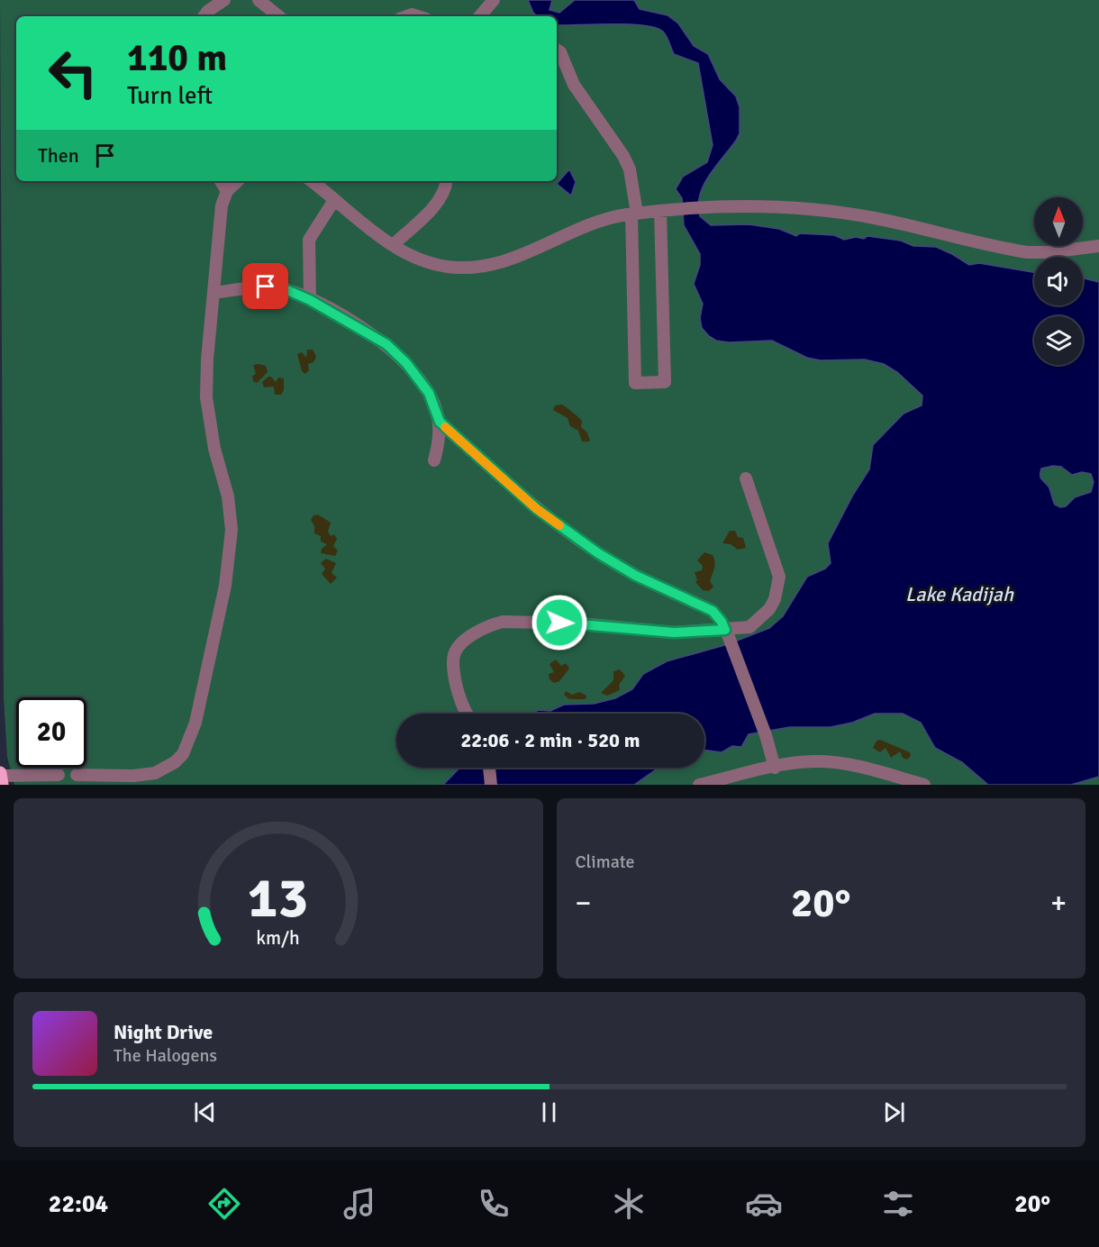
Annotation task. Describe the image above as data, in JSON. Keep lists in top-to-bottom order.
{
  "water": ["Lake Kadijah"],
  "north": "top",
  "page": {
    "turn": ["110 m", "Turn left"],
    "then": "Then",
    "limit": "20",
    "trip": "22:06 · 2 min · 520 m",
    "tile": "Climate",
    "heat": ["−", "20°", "+"],
    "song": ["Night Drive", "The Halogens"],
    "tabs": ["22:04", "20°"],
    "gauge": ["13", "km/h"]
  }
}
